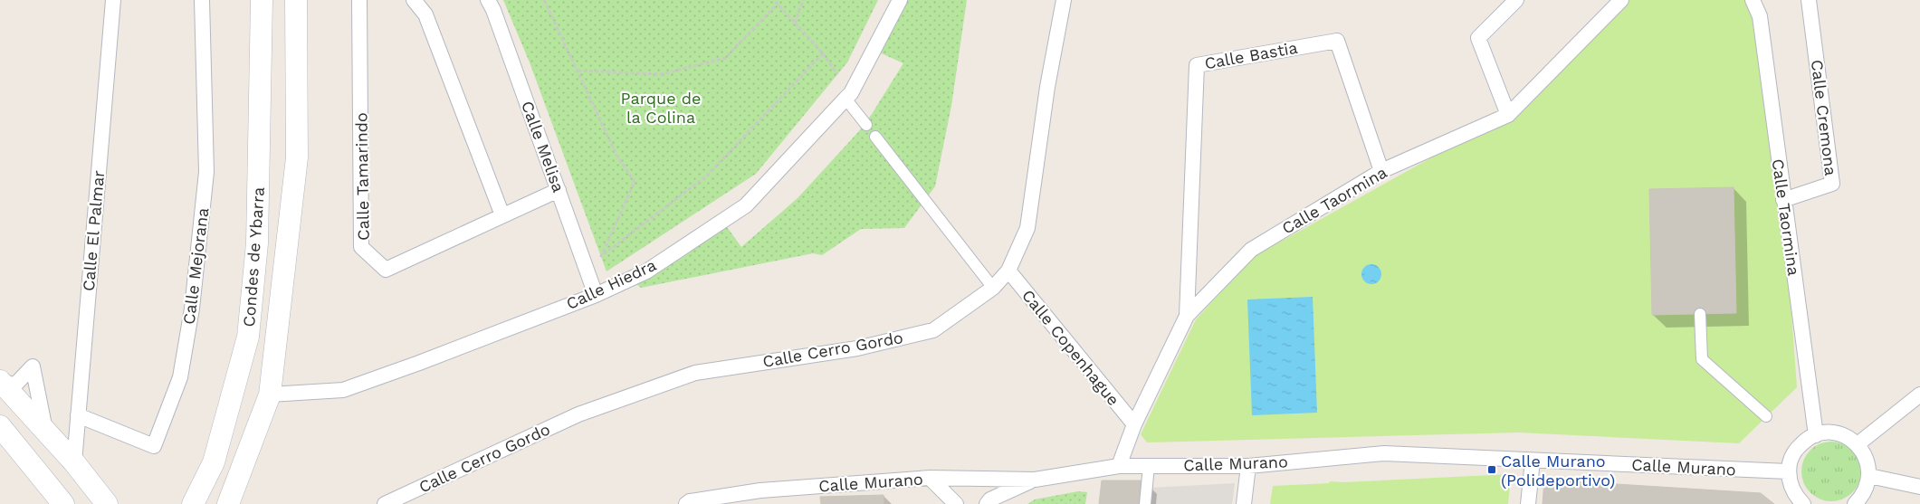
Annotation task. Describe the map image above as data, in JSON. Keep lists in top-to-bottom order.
{
  "streets": {
    "main road": ["Condes de Ybarra"],
    "street": [
      "Calle Bastia",
      "Calle Cremona",
      "Calle Melisa",
      "Calle Tamarindo",
      "Calle Taormina",
      "Calle El Palmar",
      "Calle Mejorana",
      "Calle Hiedra",
      "Calle Copenhague",
      "Calle Cerro Gordo",
      "Calle Murano"
    ]
  },
  "crossings": [
    ["Calle Bastia", "Calle Taormina"],
    ["Calle Cremona", "Calle Taormina"],
    ["Calle Melisa", "Calle Tamarindo"],
    ["Calle Melisa", "Calle Hiedra"],
    ["Calle Taormina", "Calle Copenhague"],
    ["Calle Taormina", "Calle Murano"],
    ["Calle El Palmar", "Calle Mejorana"],
    ["Condes de Ybarra", "Calle Hiedra"],
    ["Calle Copenhague", "Calle Cerro Gordo"]
  ],
  "parks": ["Parque de la Colina"],
  "places": {
    "transit": ["Calle Murano (Polideportivo)"]
  }
}
